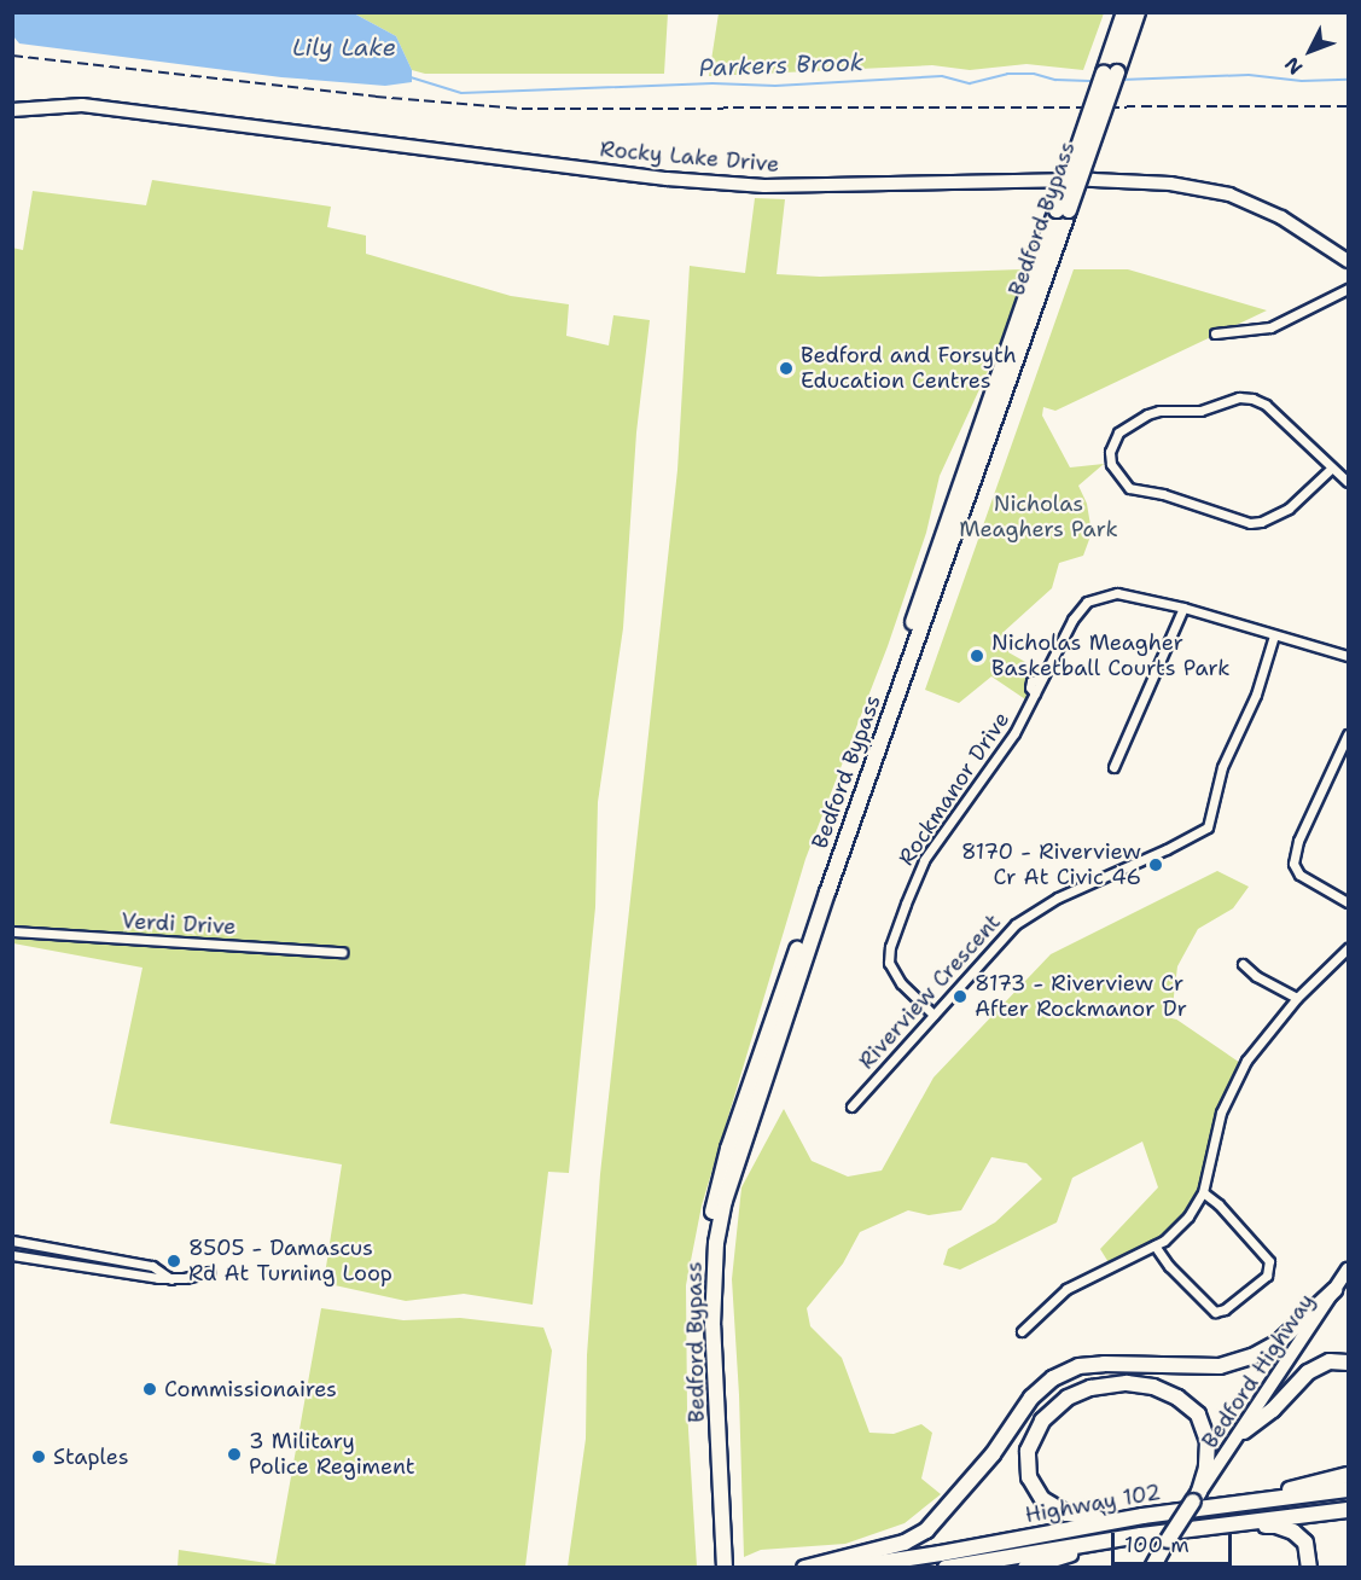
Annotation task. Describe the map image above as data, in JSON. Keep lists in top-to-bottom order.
{
  "streets": {
    "highway": ["Bedford Bypass", "Highway 102"],
    "main road": ["Rocky Lake Drive", "Bedford Highway"],
    "street": ["Rockmanor Drive", "Verdi Drive", "Riverview Crescent"]
  },
  "crossings": [
    ["Rockmanor Drive", "Riverview Crescent"]
  ],
  "water": ["Lily Lake", "Parkers Brook"],
  "parks": ["Nicholas Meaghers Park"],
  "places": [
    "Bedford and Forsyth Education Centres",
    "Nicholas Meagher Basketball Courts Park",
    "8170 - Riverview Cr At Civic 46",
    "8173 - Riverview Cr After Rockmanor Dr",
    "8505 - Damascus Rd At Turning Loop",
    "Commissionaires",
    "3 Military Police Regiment",
    "Staples"
  ],
  "scale_bar": "100 m",
  "north": "bottom left"
}
